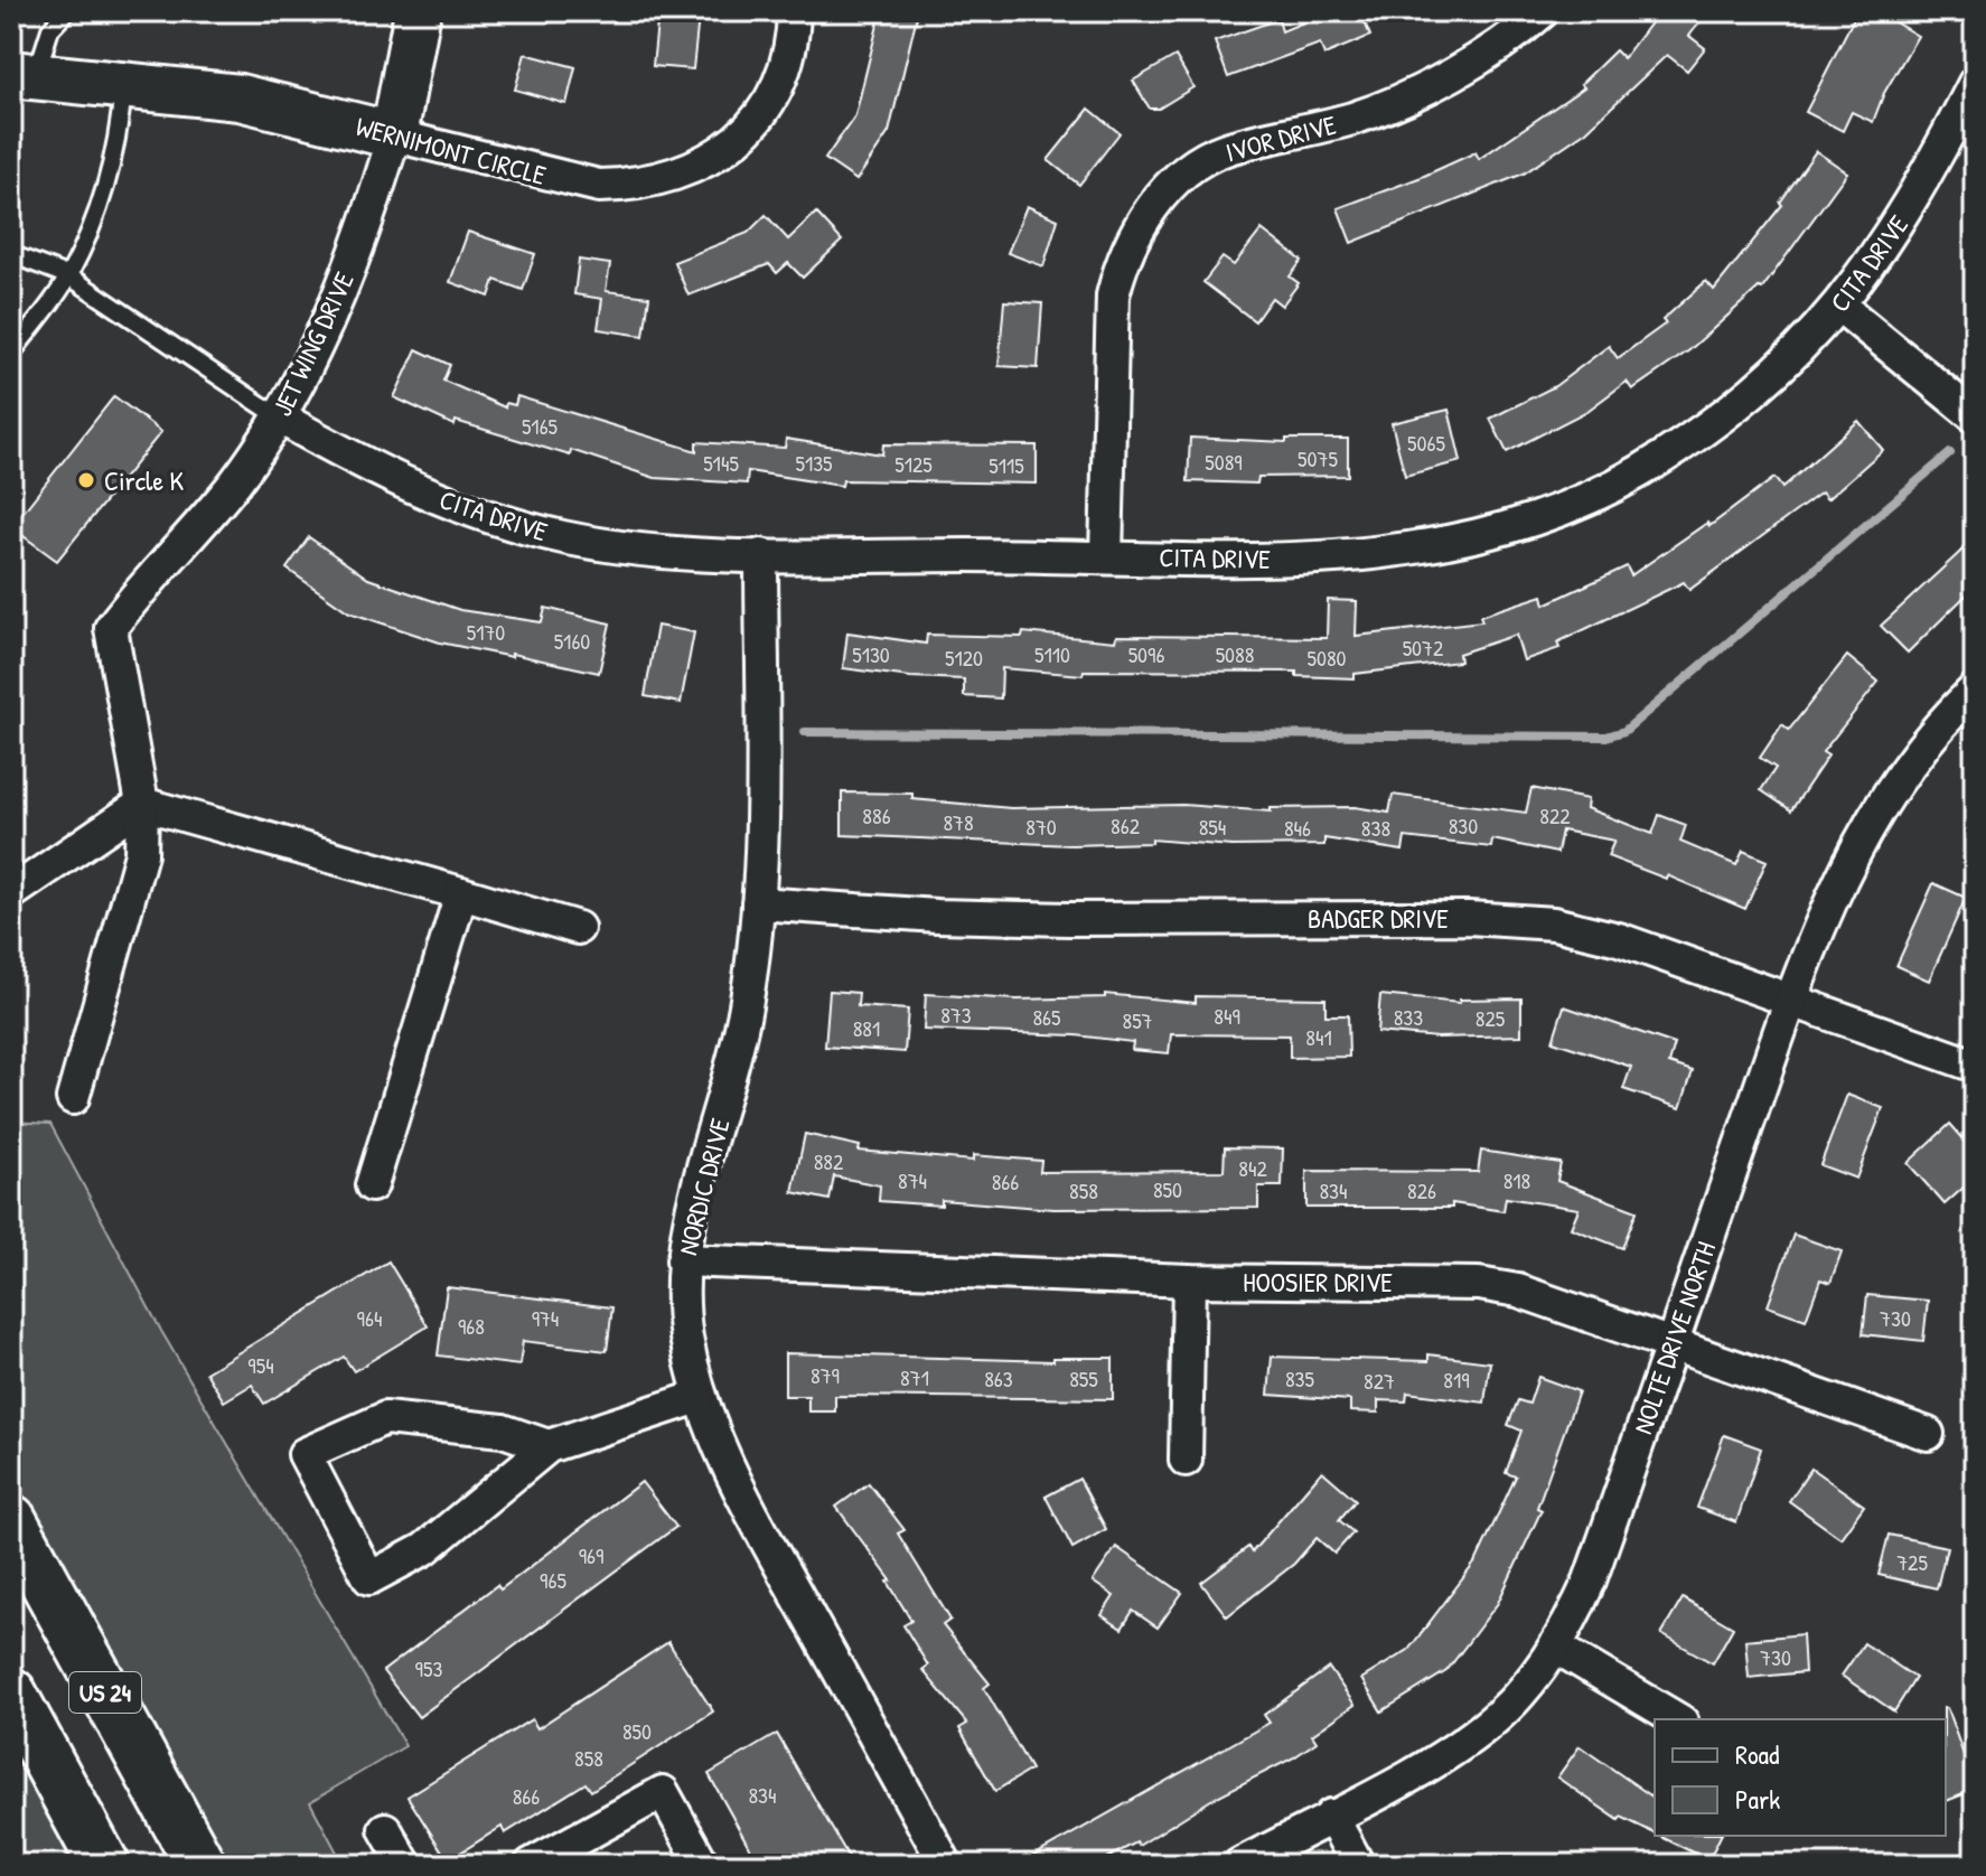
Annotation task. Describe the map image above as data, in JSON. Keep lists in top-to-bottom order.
{
  "streets": {
    "highway": ["US 24"],
    "main road": ["WERNIMONT CIRCLE", "JET WING DRIVE"],
    "street": [
      "IVOR DRIVE",
      "CITA DRIVE",
      "BADGER DRIVE",
      "NORDIC DRIVE",
      "HOOSIER DRIVE",
      "NOLTE DRIVE NORTH"
    ]
  },
  "crossings": [
    ["IVOR DRIVE", "CITA DRIVE"],
    ["WERNIMONT CIRCLE", "JET WING DRIVE"],
    ["CITA DRIVE", "JET WING DRIVE"],
    ["CITA DRIVE", "NORDIC DRIVE"],
    ["BADGER DRIVE", "NORDIC DRIVE"],
    ["BADGER DRIVE", "NOLTE DRIVE NORTH"],
    ["NORDIC DRIVE", "HOOSIER DRIVE"],
    ["HOOSIER DRIVE", "NOLTE DRIVE NORTH"]
  ],
  "places": ["Circle K"],
  "house_numbers": [
    "5165",
    "5065",
    "5075",
    "5089",
    "5145",
    "5135",
    "5125",
    "5115",
    "5170",
    "5160",
    "5072",
    "5130",
    "5110",
    "5096",
    "5088",
    "5120",
    "5080",
    "886",
    "822",
    "878",
    "862",
    "830",
    "870",
    "854",
    "846",
    "838",
    "873",
    "849",
    "865",
    "833",
    "825",
    "857",
    "881",
    "841",
    "882",
    "842",
    "874",
    "818",
    "866",
    "850",
    "858",
    "834",
    "826",
    "964",
    "974",
    "730",
    "968",
    "954",
    "879",
    "871",
    "863",
    "855",
    "835",
    "819",
    "827",
    "969",
    "725",
    "965",
    "730",
    "953",
    "850",
    "858",
    "834",
    "866"
  ],
  "legend": ["Road", "Park"]
}
